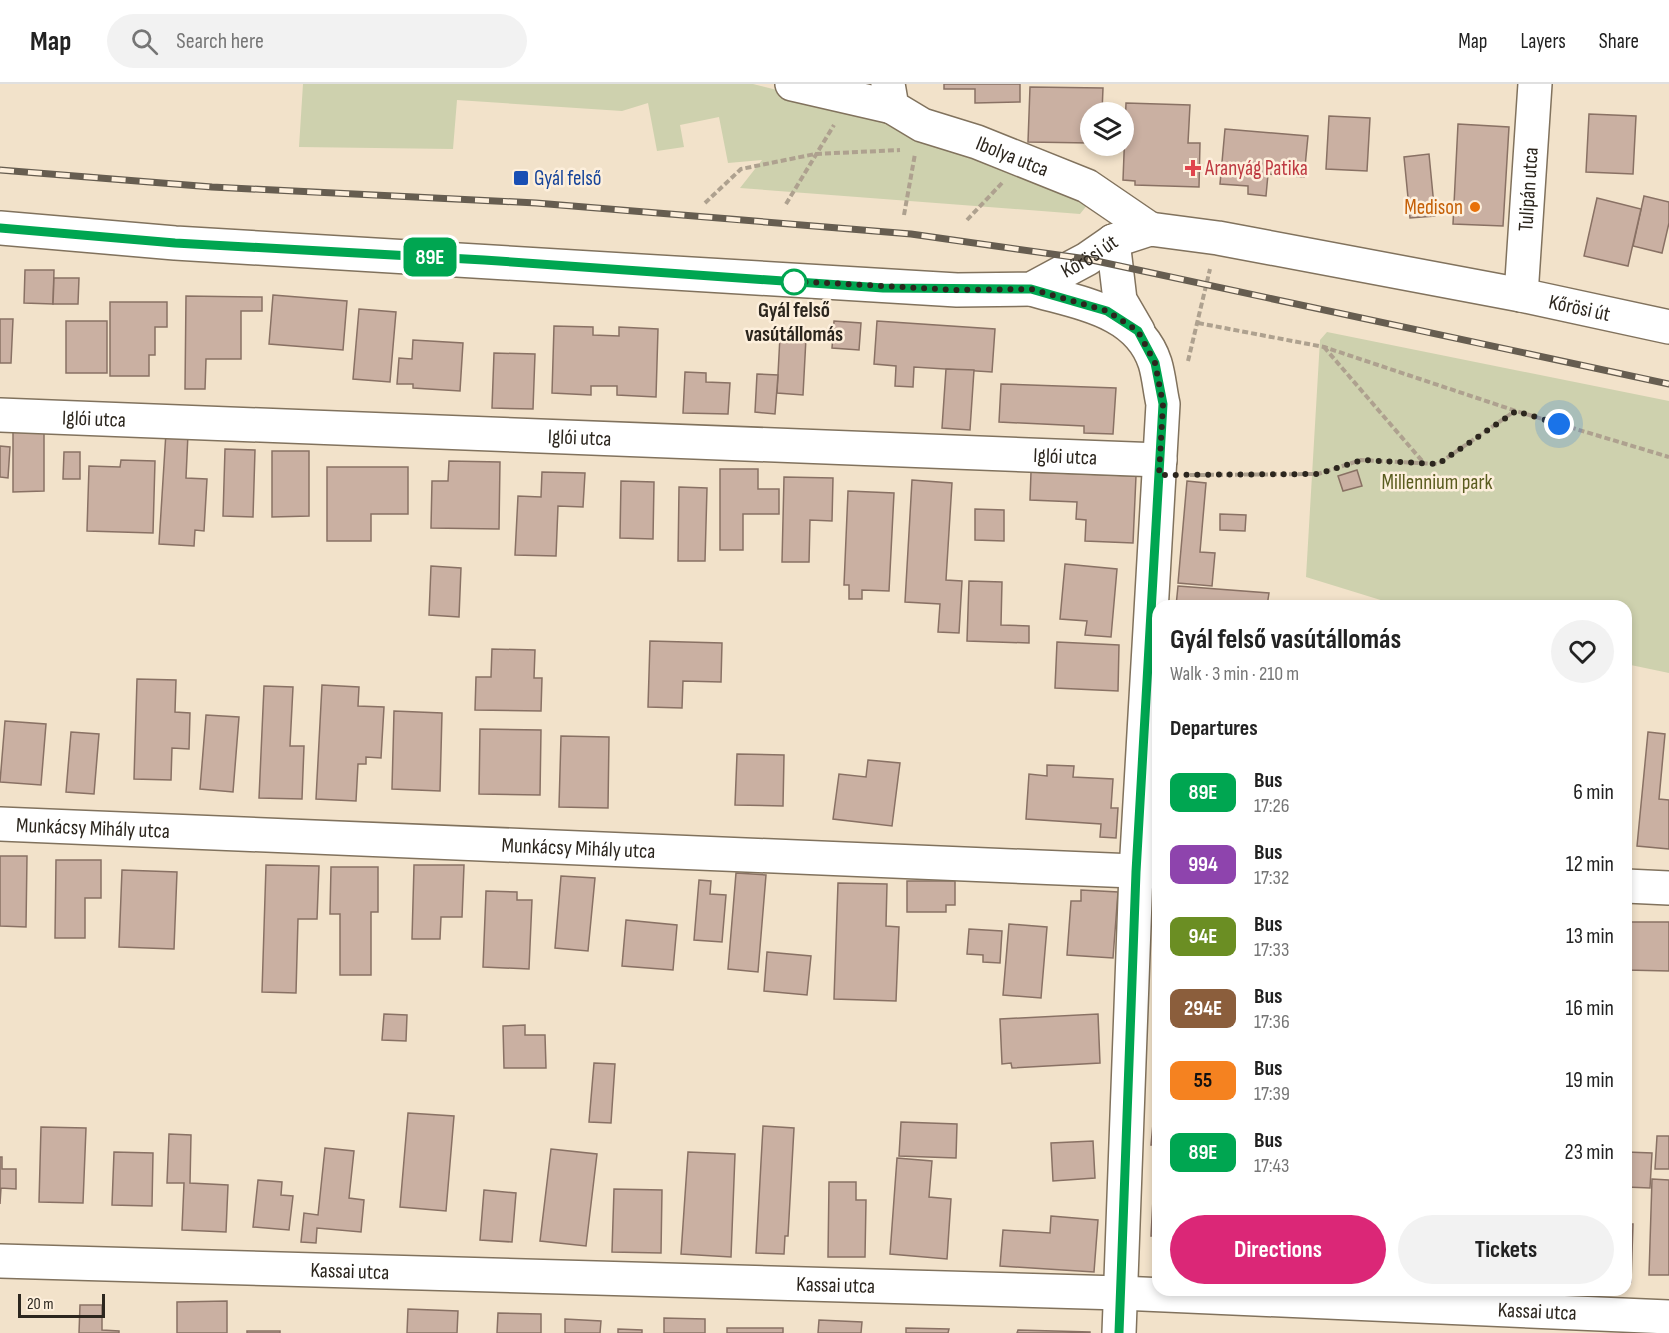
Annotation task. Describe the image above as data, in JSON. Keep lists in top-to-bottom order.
{
  "streets": {
    "street": [
      "Ibolya utca",
      "Tulipán utca",
      "Kőrösi út",
      "Iglói utca",
      "Munkácsy Mihály utca",
      "Kassai utca"
    ]
  },
  "crossings": [
    ["Ibolya utca", "Kőrösi út"],
    ["Tulipán utca", "Kőrösi út"]
  ],
  "parks": ["Millennium park"],
  "places": {
    "health": ["Aranyág Patika"],
    "transit": ["Gyál felső"],
    "other": ["Medison", "Gyál felső vasútállomás"]
  },
  "lines": ["bus line 89E"],
  "scale_bar": "20 m",
  "page": {
    "header": "Map",
    "search": "Search here",
    "nav": ["Map", "Layers", "Share"],
    "on_map": "89E",
    "heading": [
      ["Gyál felső vasútállomás", "Walk · 3 min · 210 m"],
      "Departures"
    ],
    "list": [
      {
        "mark": "89E",
        "name": "Bus",
        "note": "17:26",
        "value": "6 min"
      },
      {
        "mark": "994",
        "name": "Bus",
        "note": "17:32",
        "value": "12 min"
      },
      {
        "mark": "94E",
        "name": "Bus",
        "note": "17:33",
        "value": "13 min"
      },
      {
        "mark": "294E",
        "name": "Bus",
        "note": "17:36",
        "value": "16 min"
      },
      {
        "mark": "55",
        "name": "Bus",
        "note": "17:39",
        "value": "19 min"
      },
      {
        "mark": "89E",
        "name": "Bus",
        "note": "17:43",
        "value": "23 min"
      }
    ],
    "buttons": ["Directions", "Tickets"],
    "scale": "20 m"
  }
}
